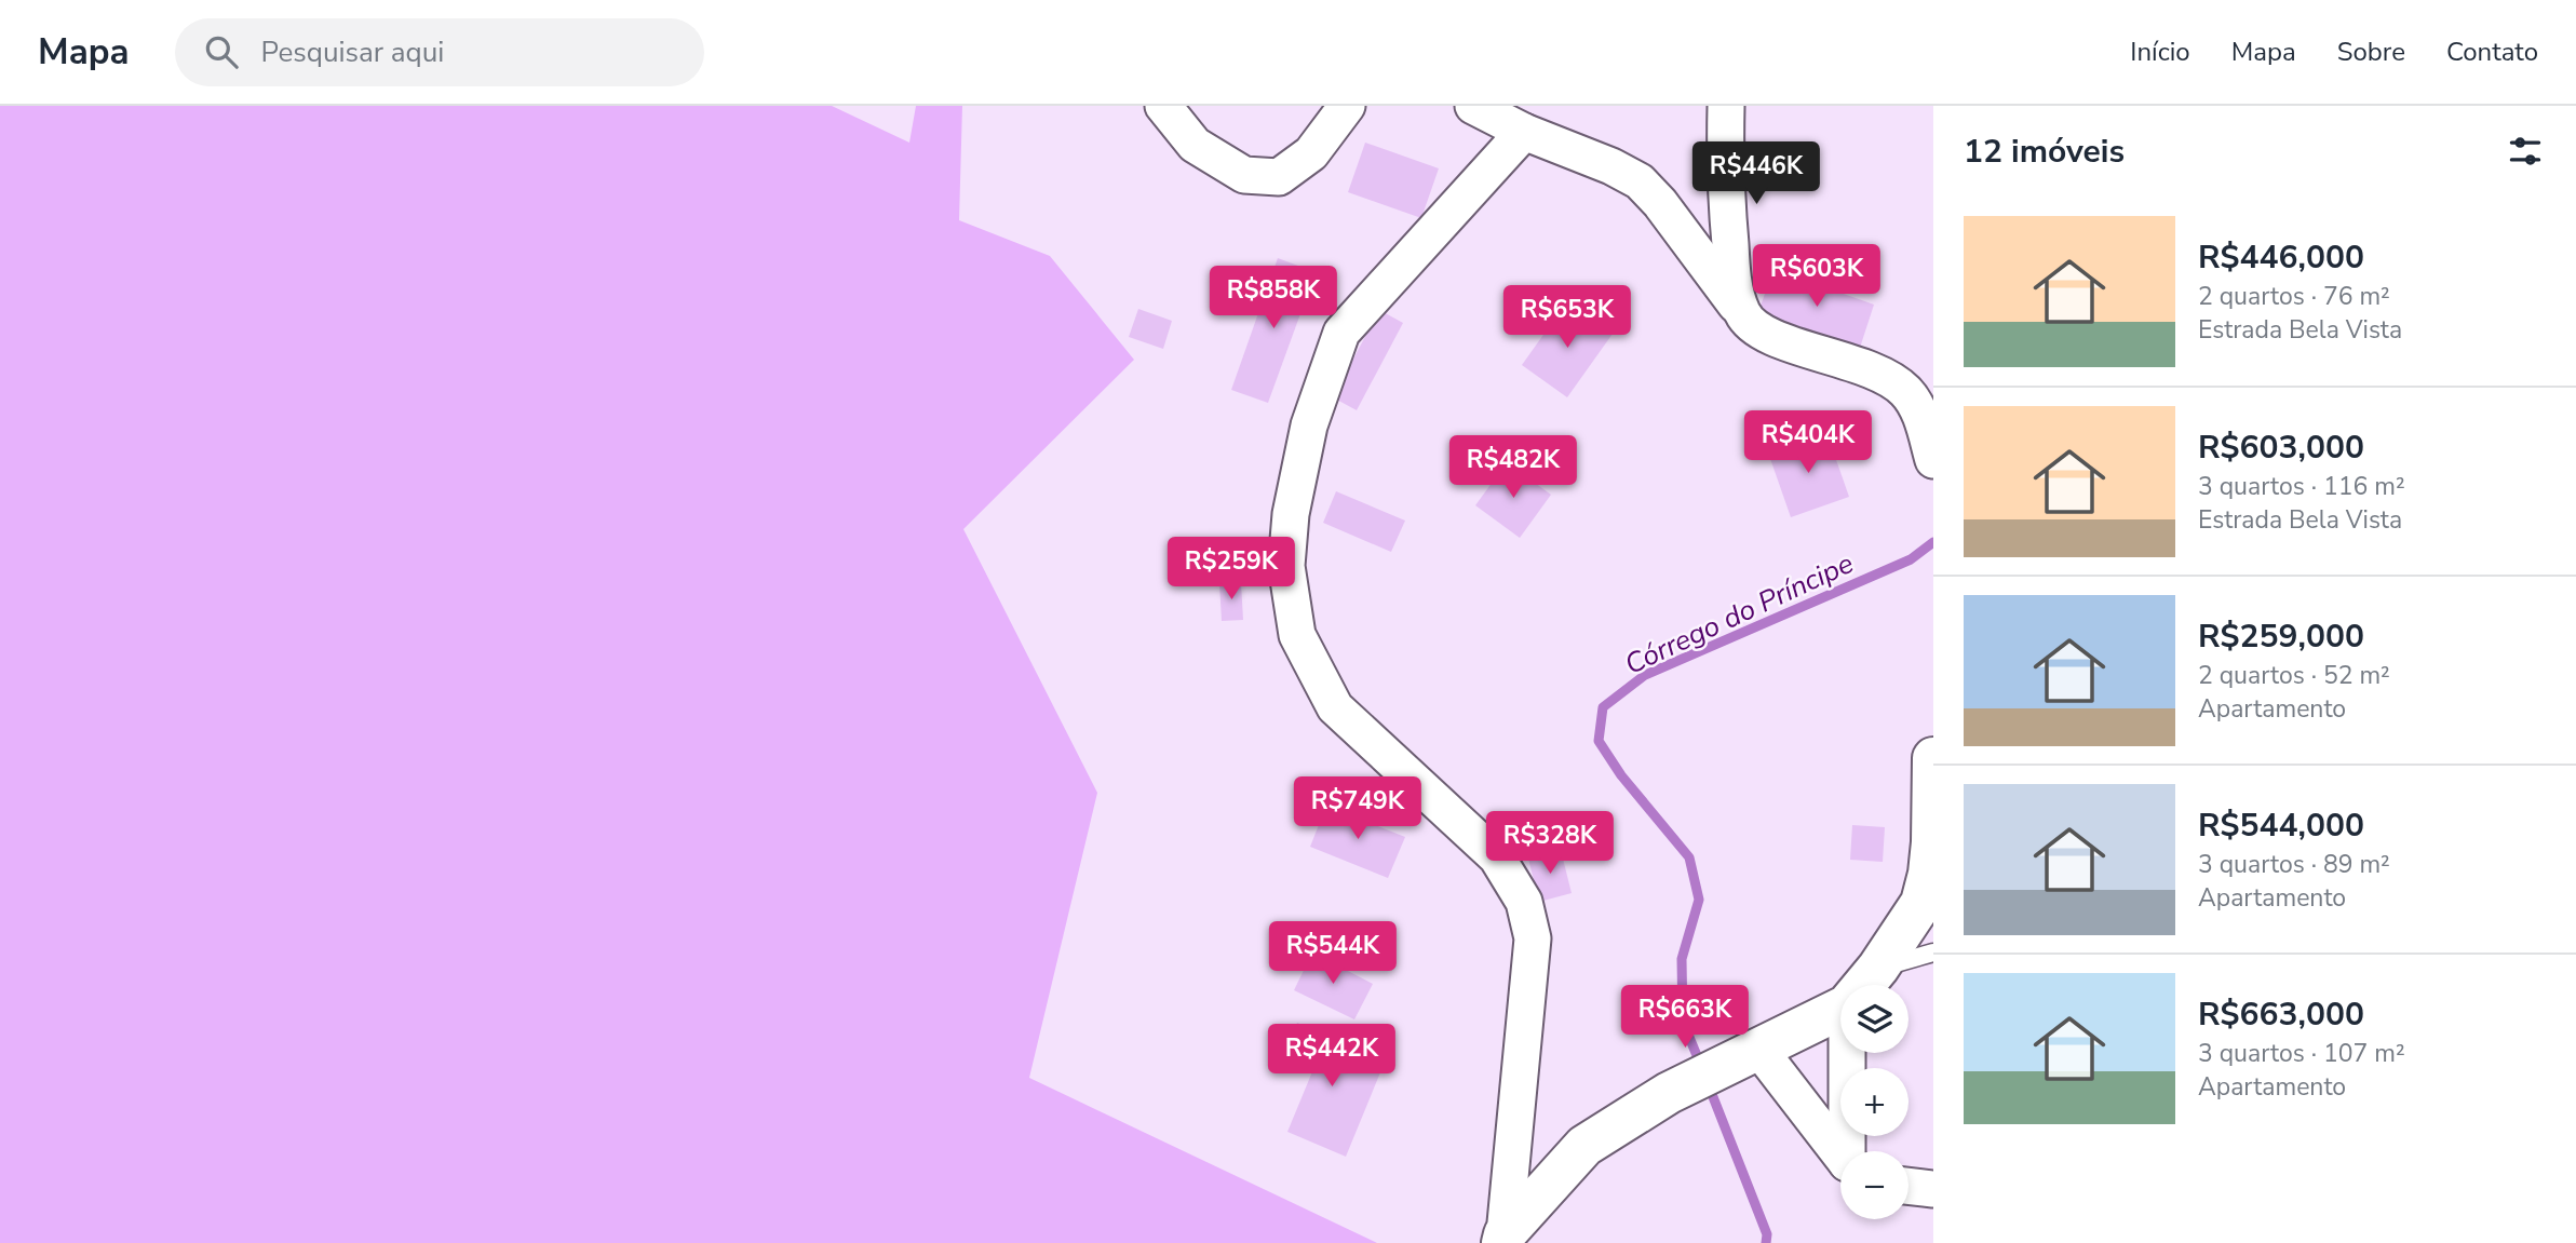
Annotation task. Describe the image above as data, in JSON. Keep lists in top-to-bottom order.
{
  "water": ["Córrego do Príncipe"],
  "page": {
    "header": "Mapa",
    "search": "Pesquisar aqui",
    "nav": [
      "Início",
      "Mapa",
      "Sobre",
      "Contato"
    ],
    "heading": "12 imóveis",
    "price": [
      "R$446K",
      "R$603K",
      "R$858K",
      "R$653K",
      "R$404K",
      "R$482K",
      "R$259K",
      "R$749K",
      "R$328K",
      "R$544K",
      "R$663K",
      "R$442K"
    ],
    "list": [
      {
        "name": "R$446,000",
        "note": "2 quartos · 76 m² · Estrada Bela Vista"
      },
      {
        "name": "R$603,000",
        "note": "3 quartos · 116 m² · Estrada Bela Vista"
      },
      {
        "name": "R$259,000",
        "note": "2 quartos · 52 m² · Apartamento"
      },
      {
        "name": "R$544,000",
        "note": "3 quartos · 89 m² · Apartamento"
      },
      {
        "name": "R$663,000",
        "note": "3 quartos · 107 m² · Apartamento"
      }
    ],
    "map_buttons": ["+", "−"]
  }
}
